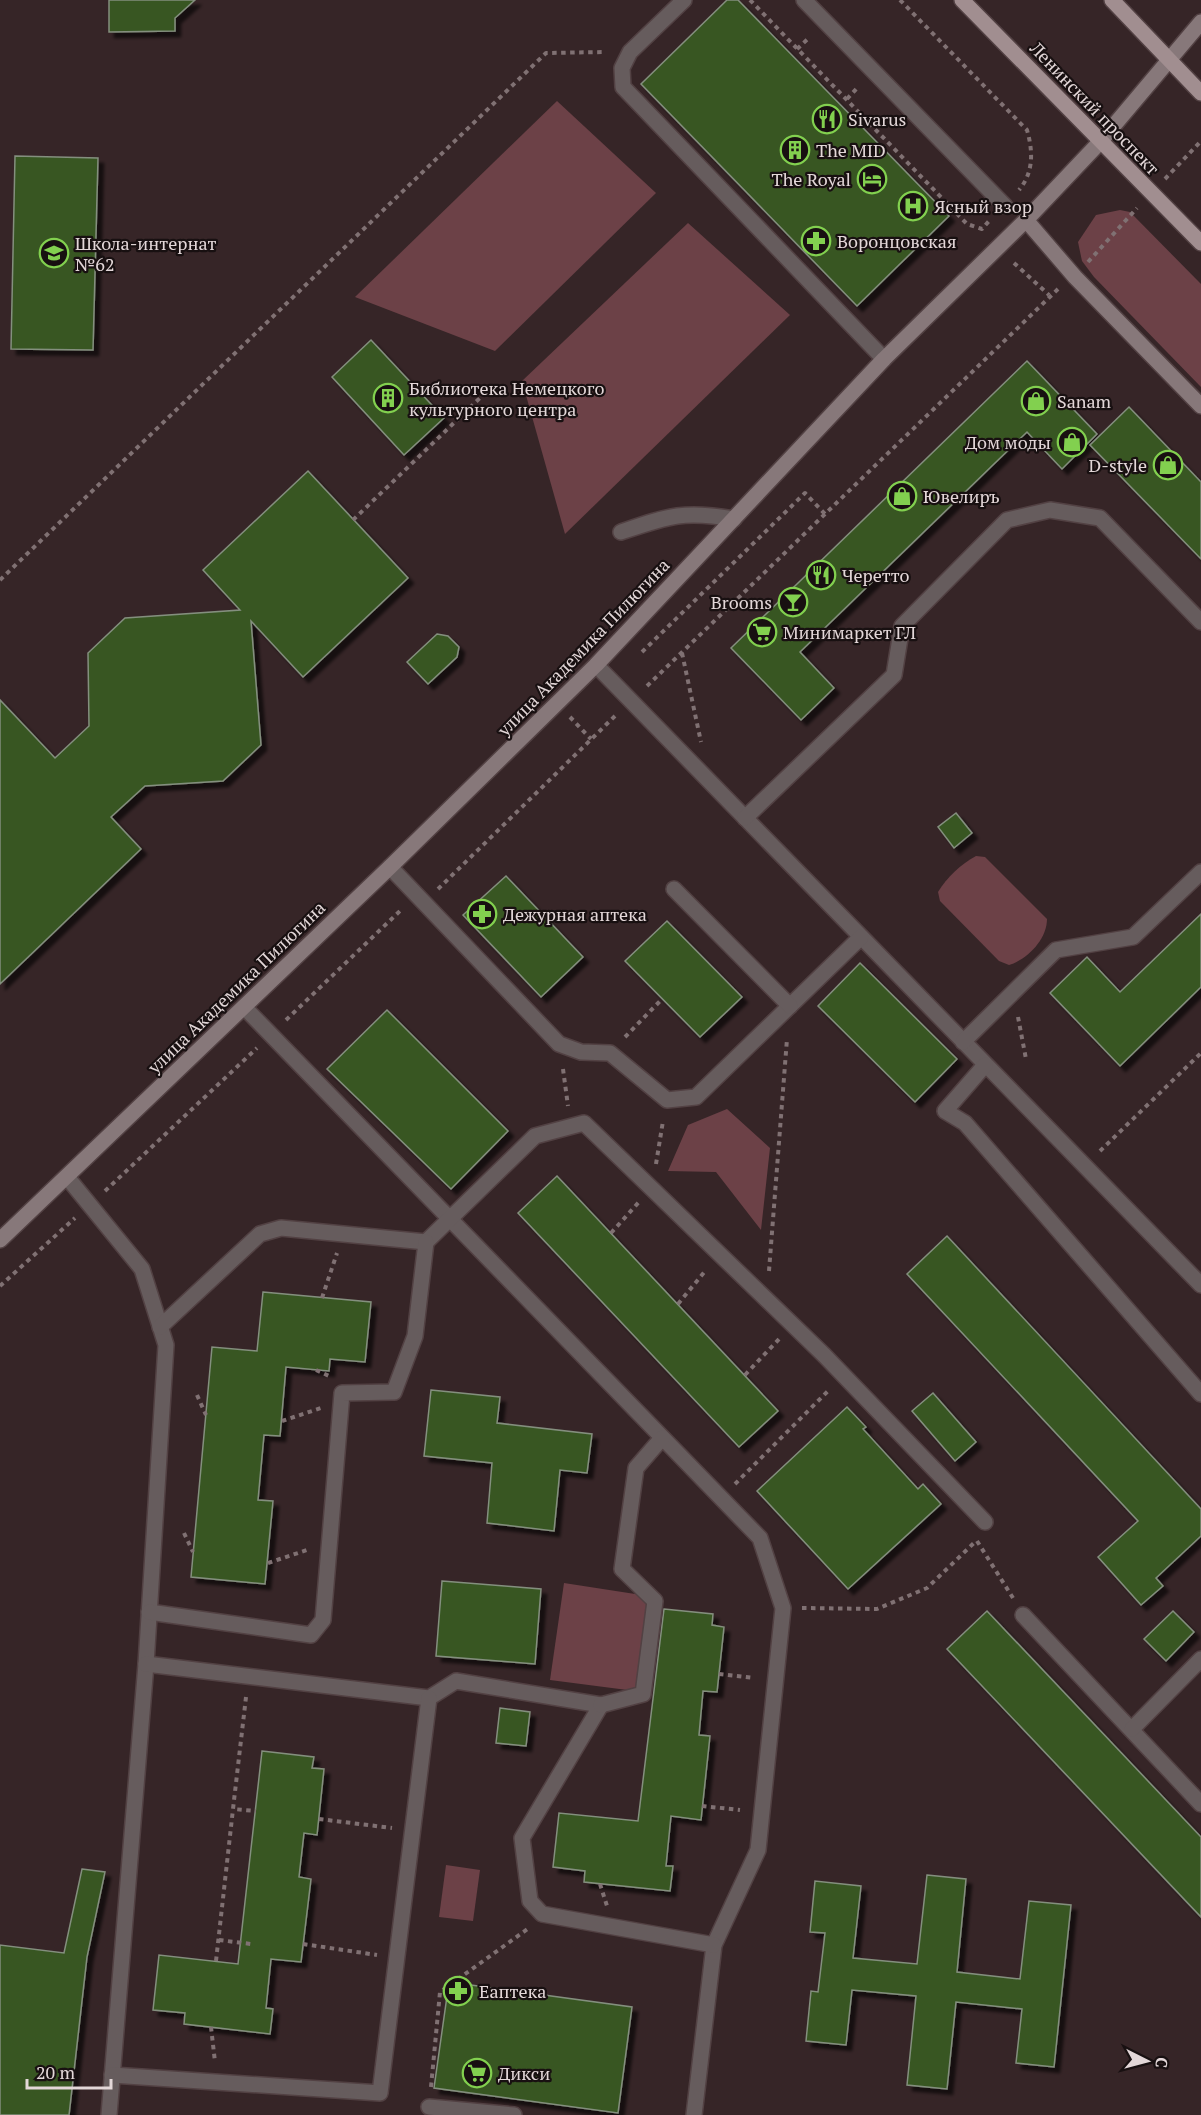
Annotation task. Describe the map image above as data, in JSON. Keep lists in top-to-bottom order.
{
  "streets": {
    "main road": ["Ленинский проспект"],
    "street": ["улица Академика Пилюгина"]
  },
  "crossings": [
    ["Ленинский проспект", "улица Академика Пилюгина"]
  ],
  "places": {
    "restaurant": ["Sivarus", "Черетто"],
    "building": ["The MID", "Библиотека Немецкого культурного центра"],
    "hotel": ["The Royal"],
    "hospital": ["Ясный взор"],
    "pharmacy": ["Воронцовская", "Дежурная аптека", "Еаптека"],
    "school or university": ["Школа-интернат №62"],
    "shop": [
      "Sanam",
      "Дом моды",
      "D-style",
      "Ювелиръ"
    ],
    "bar": ["Brooms"],
    "supermarket": ["Минимаркет ГЛ", "Дикси"]
  },
  "scale_bar": "20 m",
  "north": "right"
}
